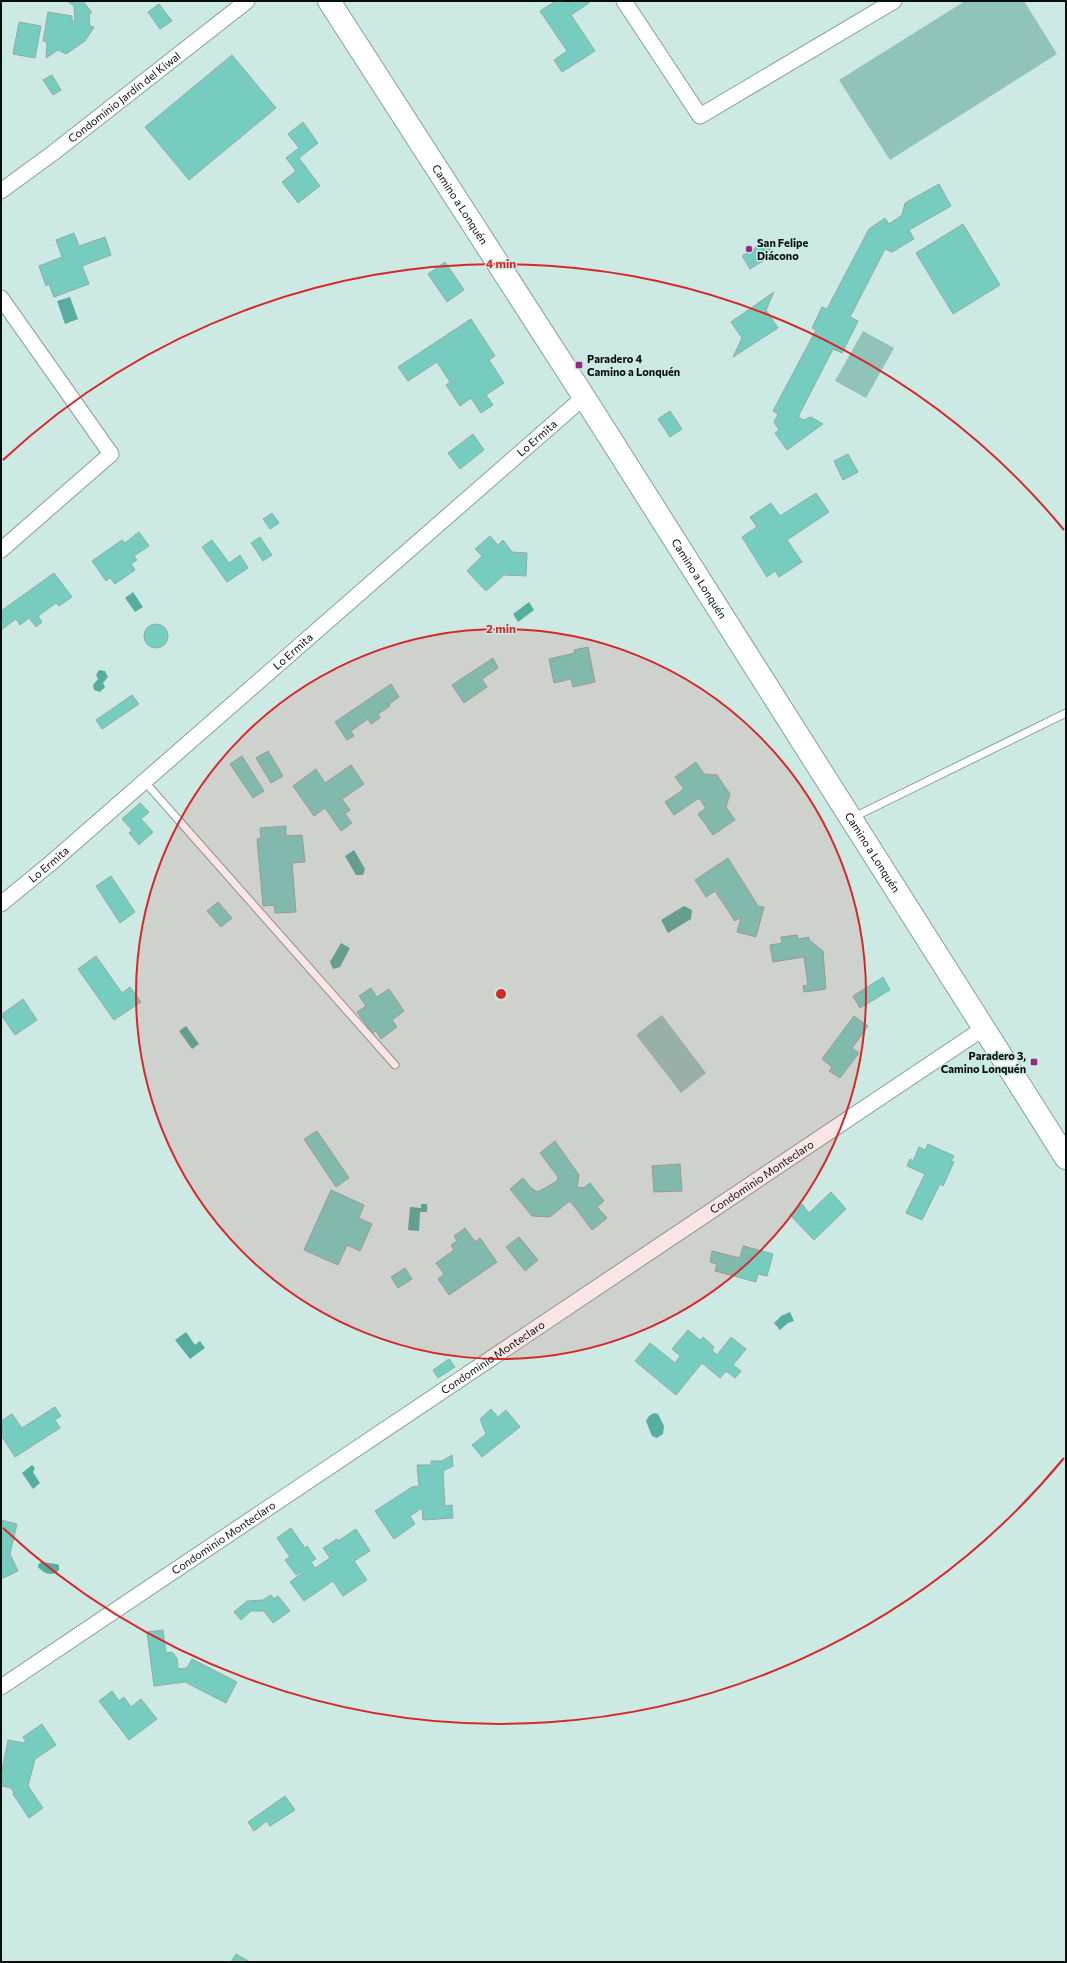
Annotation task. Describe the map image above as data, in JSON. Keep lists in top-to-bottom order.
{
  "streets": {
    "main road": ["Camino a Lonquén"],
    "street": ["Condominio Jardín del Kiwal", "Lo Ermita", "Condominio Monteclaro"]
  },
  "crossings": [
    ["Camino a Lonquén", "Lo Ermita"],
    ["Camino a Lonquén", "Condominio Monteclaro"]
  ],
  "places": {
    "other": ["San Felipe Diácono"],
    "transit": ["Paradero 4 Camino a Lonquén", "Paradero 3, Camino Lonquén"]
  },
  "rings": ["4 min", "2 min"]
}
